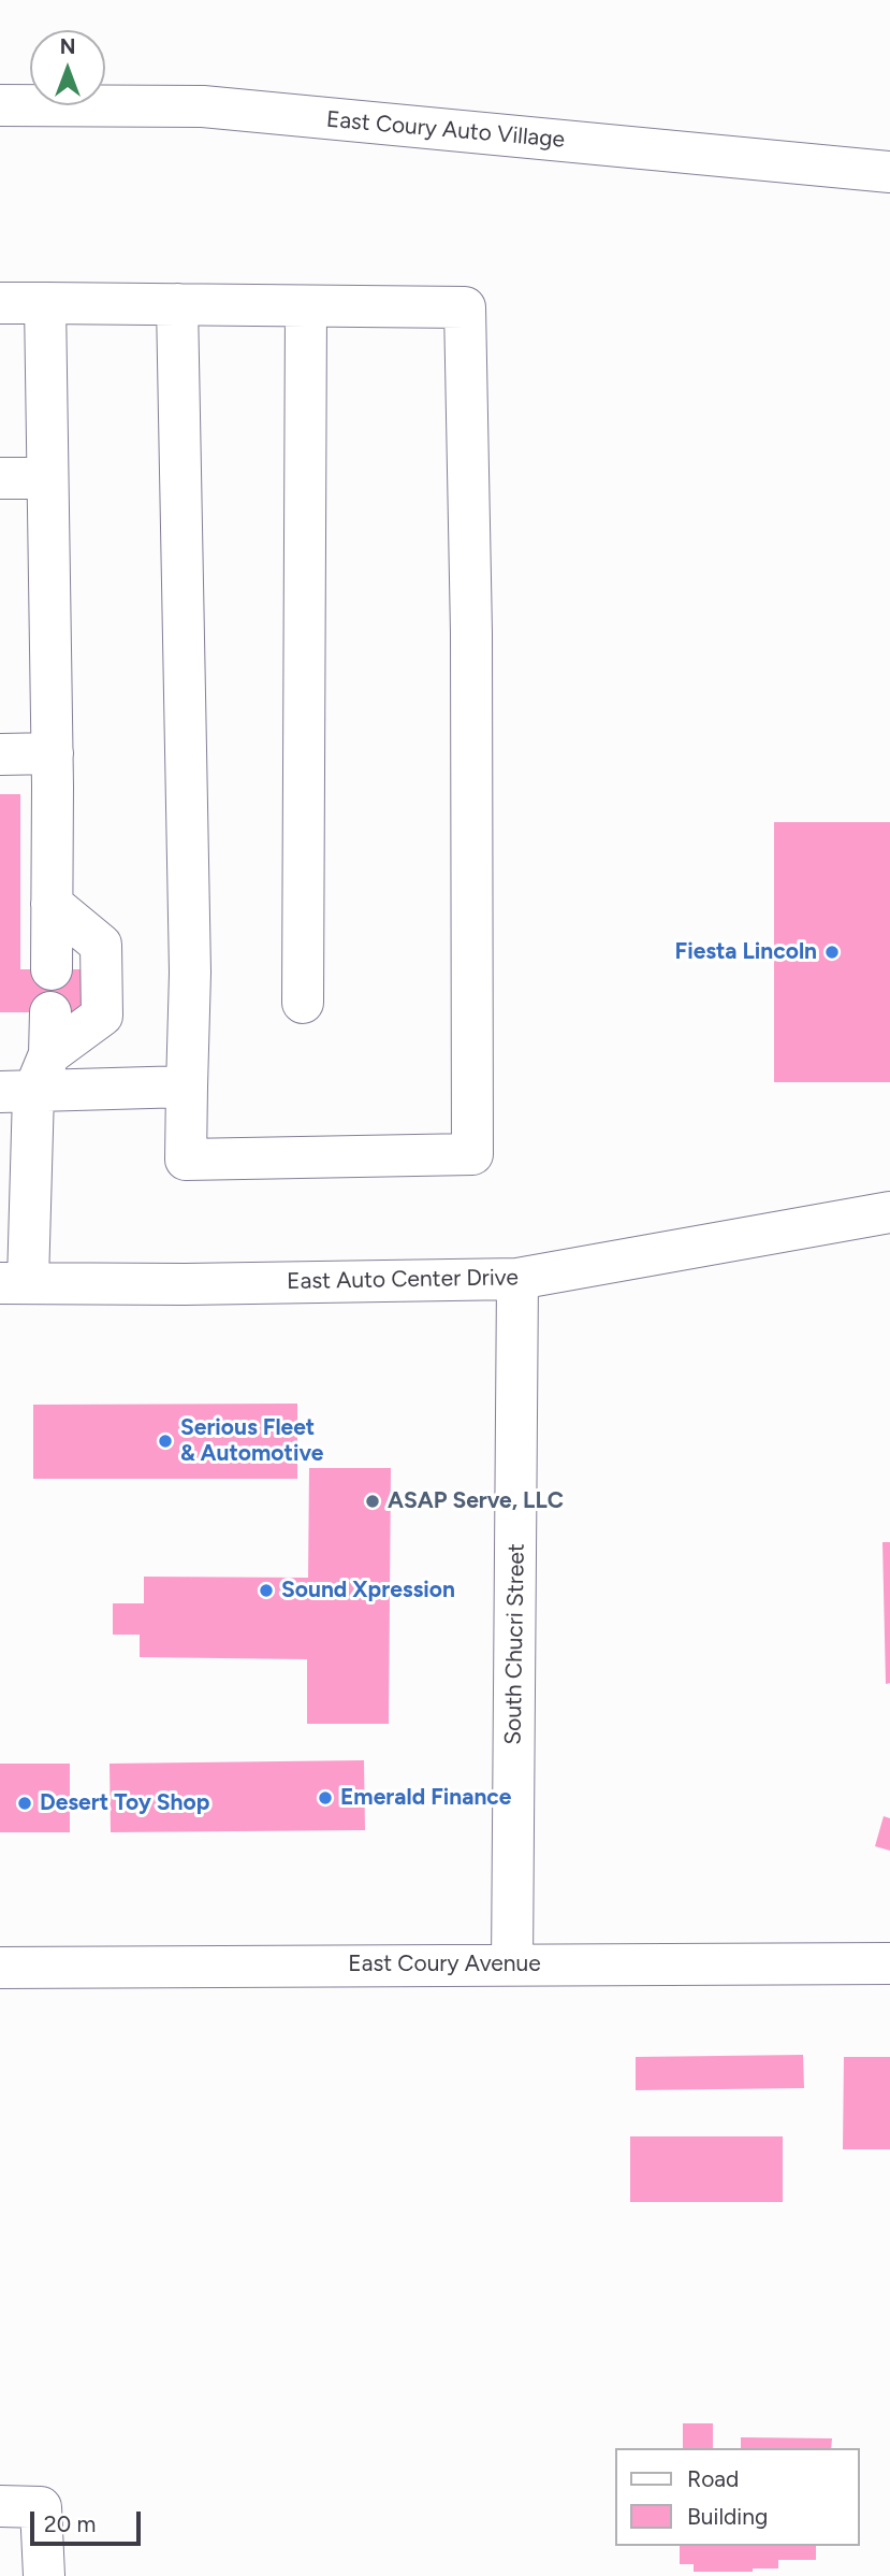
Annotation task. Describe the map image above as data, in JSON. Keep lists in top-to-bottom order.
{
  "streets": {
    "street": [
      "East Coury Auto Village",
      "East Auto Center Drive",
      "South Chucri Street",
      "East Coury Avenue"
    ]
  },
  "crossings": [
    ["East Auto Center Drive", "South Chucri Street"],
    ["South Chucri Street", "East Coury Avenue"]
  ],
  "places": [
    "Fiesta Lincoln",
    "Serious Fleet & Automotive",
    "ASAP Serve, LLC",
    "Sound Xpression",
    "Emerald Finance",
    "Desert Toy Shop"
  ],
  "legend": ["Road", "Building"],
  "scale_bar": "20 m",
  "north": "top"
}
